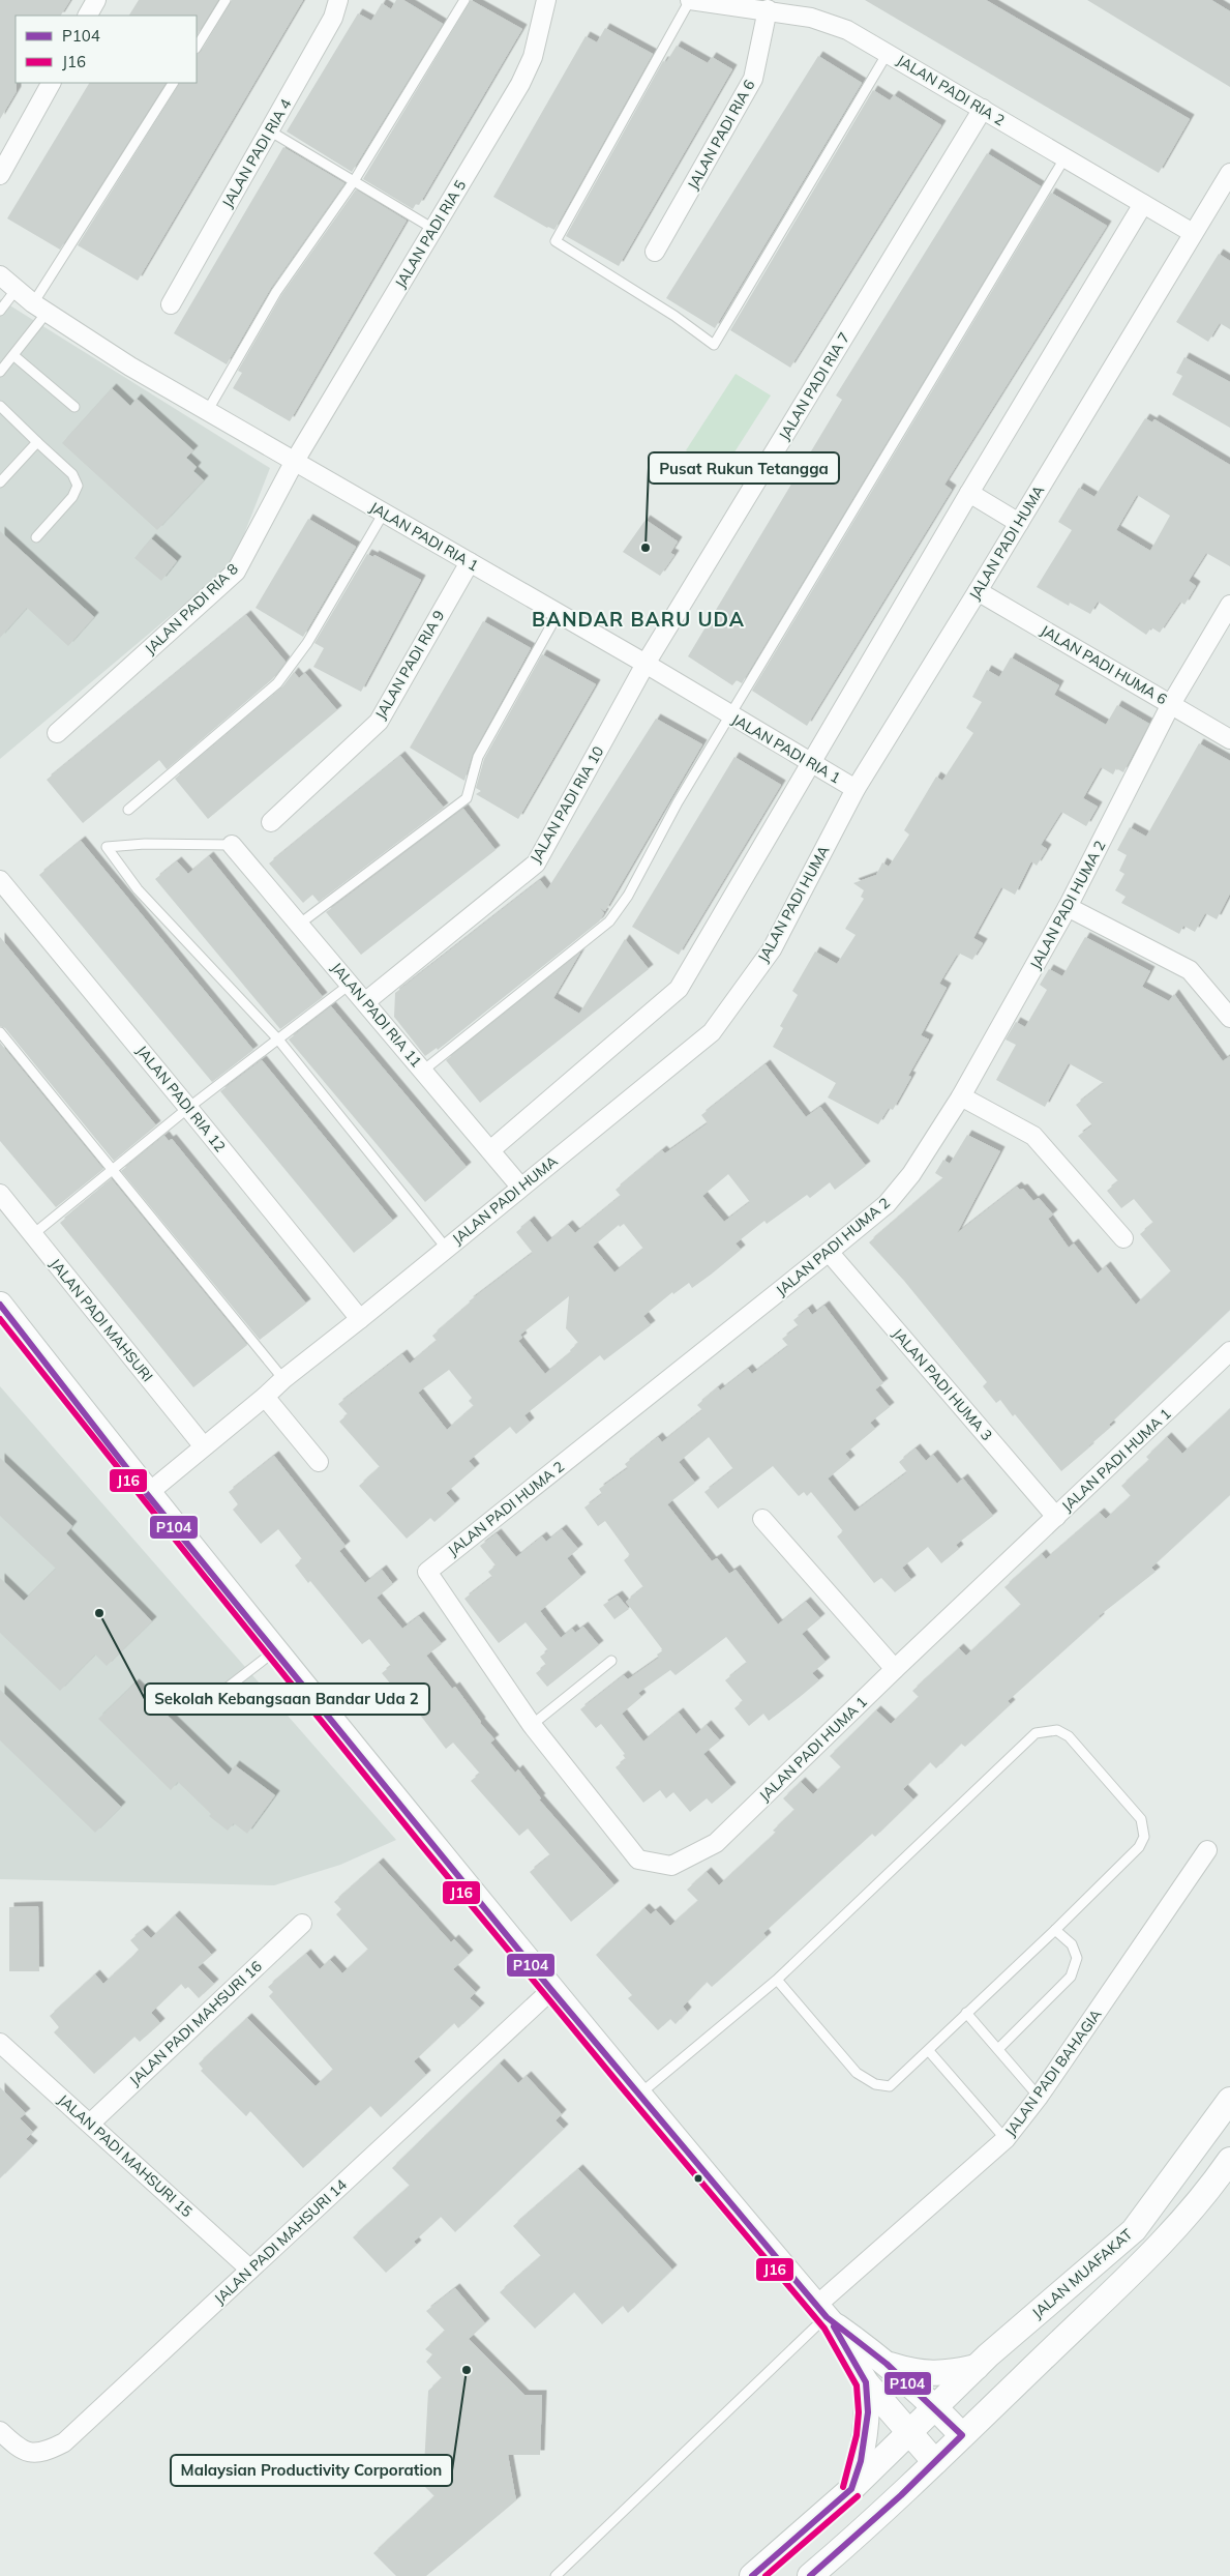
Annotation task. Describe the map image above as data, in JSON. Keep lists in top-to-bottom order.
{
  "streets": {
    "main road": ["JALAN MUAFAKAT"],
    "street": [
      "JALAN PADI RIA 2",
      "JALAN PADI RIA 6",
      "JALAN PADI RIA 4",
      "JALAN PADI RIA 5",
      "JALAN PADI RIA 7",
      "JALAN PADI RIA 1",
      "JALAN PADI HUMA",
      "JALAN PADI RIA 8",
      "JALAN PADI RIA 9",
      "JALAN PADI HUMA 6",
      "JALAN PADI RIA 10",
      "JALAN PADI HUMA 2",
      "JALAN PADI RIA 11",
      "JALAN PADI RIA 12",
      "JALAN PADI MAHSURI",
      "JALAN PADI HUMA 3",
      "JALAN PADI HUMA 1",
      "JALAN PADI MAHSURI 16",
      "JALAN PADI BAHAGIA",
      "JALAN PADI MAHSURI 15",
      "JALAN PADI MAHSURI 14"
    ]
  },
  "crossings": [
    ["JALAN PADI RIA 2", "JALAN PADI RIA 6"],
    ["JALAN PADI RIA 2", "JALAN PADI RIA 7"],
    ["JALAN PADI RIA 2", "JALAN PADI HUMA"],
    ["JALAN PADI RIA 5", "JALAN PADI RIA 1"],
    ["JALAN PADI RIA 5", "JALAN PADI RIA 8"],
    ["JALAN PADI RIA 7", "JALAN PADI RIA 1"],
    ["JALAN PADI RIA 7", "JALAN PADI RIA 10"],
    ["JALAN PADI RIA 1", "JALAN PADI HUMA"],
    ["JALAN PADI RIA 1", "JALAN PADI RIA 8"],
    ["JALAN PADI RIA 1", "JALAN PADI RIA 9"],
    ["JALAN PADI RIA 1", "JALAN PADI RIA 10"],
    ["JALAN PADI HUMA", "JALAN PADI HUMA 6"],
    ["JALAN PADI HUMA", "JALAN PADI RIA 11"],
    ["JALAN PADI HUMA", "JALAN PADI RIA 12"],
    ["JALAN PADI HUMA", "JALAN PADI MAHSURI"],
    ["JALAN PADI HUMA 6", "JALAN PADI HUMA 2"],
    ["JALAN PADI RIA 10", "JALAN PADI RIA 11"],
    ["JALAN PADI HUMA 2", "JALAN PADI HUMA 3"],
    ["JALAN PADI HUMA 2", "JALAN PADI HUMA 1"],
    ["JALAN PADI HUMA 3", "JALAN PADI HUMA 1"],
    ["JALAN PADI MAHSURI 16", "JALAN PADI MAHSURI 15"],
    ["JALAN PADI MAHSURI 15", "JALAN PADI MAHSURI 14"]
  ],
  "districts": ["BANDAR BARU UDA"],
  "places": ["Pusat Rukun Tetangga", "Sekolah Kebangsaan Bandar Uda 2", "Malaysian Productivity Corporation"],
  "lines": ["transit line P104", "transit line J16"],
  "legend": ["P104", "J16"]
}
